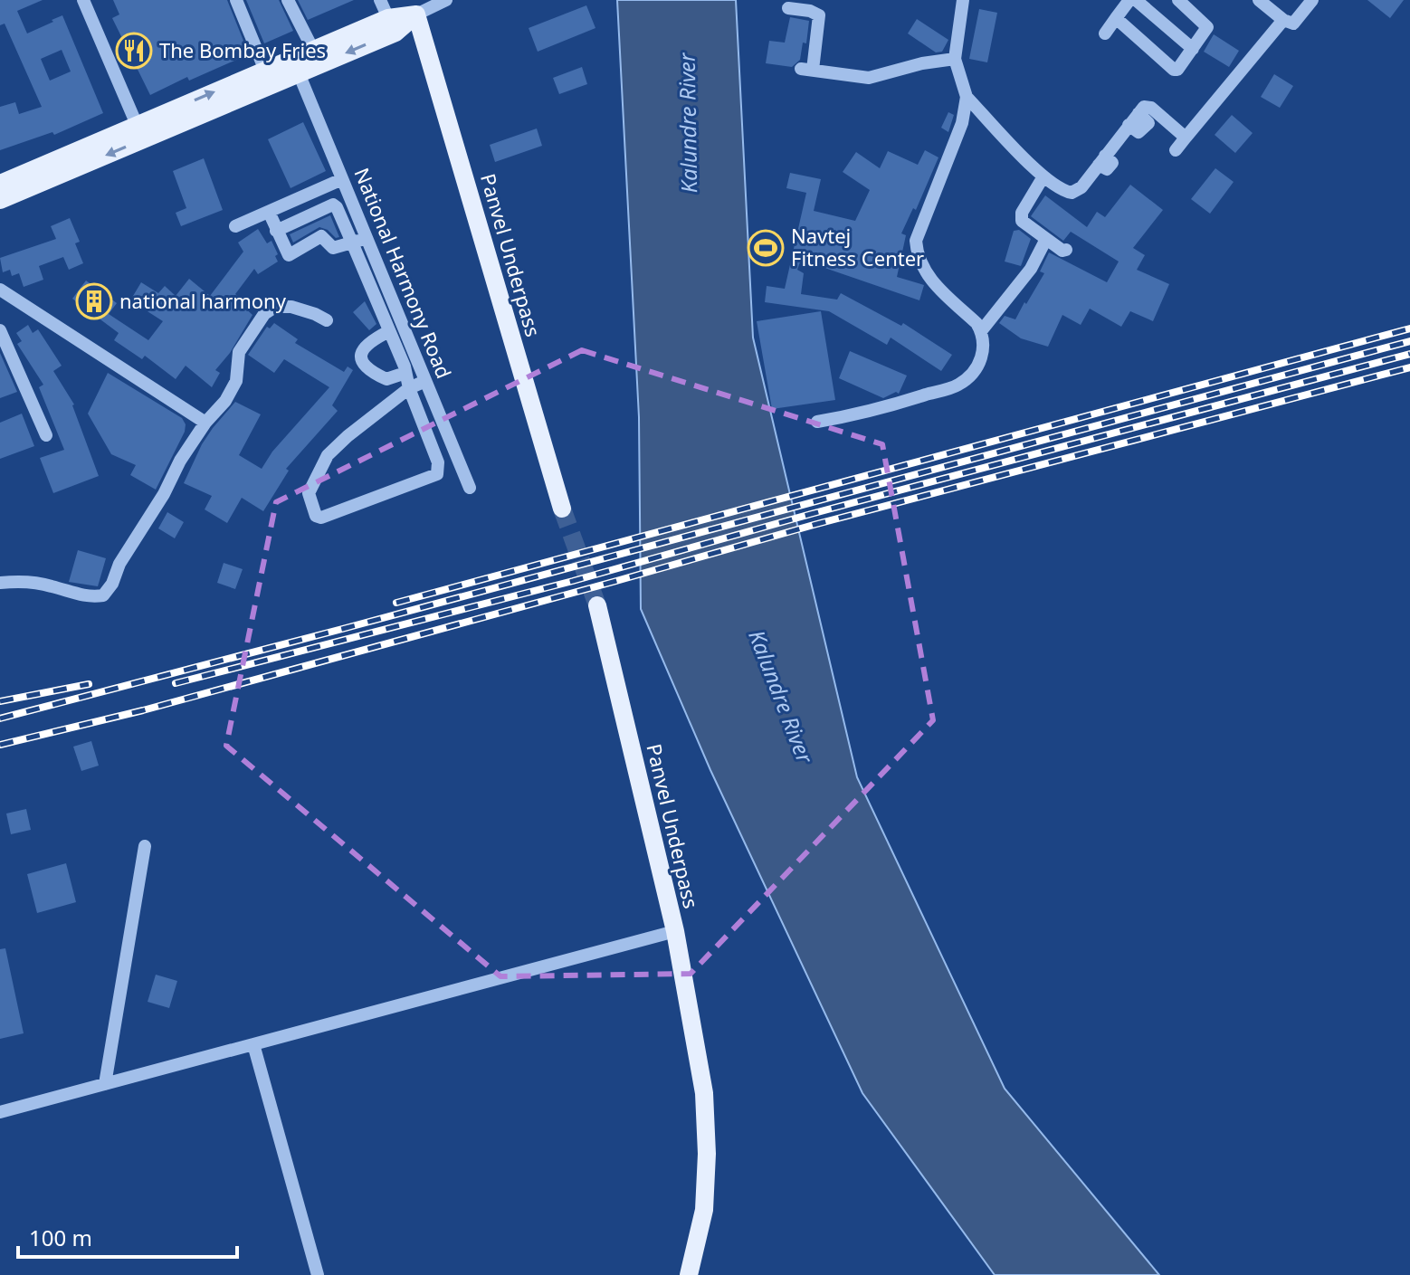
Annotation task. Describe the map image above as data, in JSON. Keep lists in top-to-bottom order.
{
  "streets": {
    "main road": ["Panvel Underpass"],
    "street": ["National Harmony Road"]
  },
  "water": ["Kalundre River"],
  "places": {
    "restaurant": ["The Bombay Fries"],
    "sports": ["Navtej Fitness Center"],
    "building": ["national harmony"]
  },
  "scale_bar": "100 m"
}
